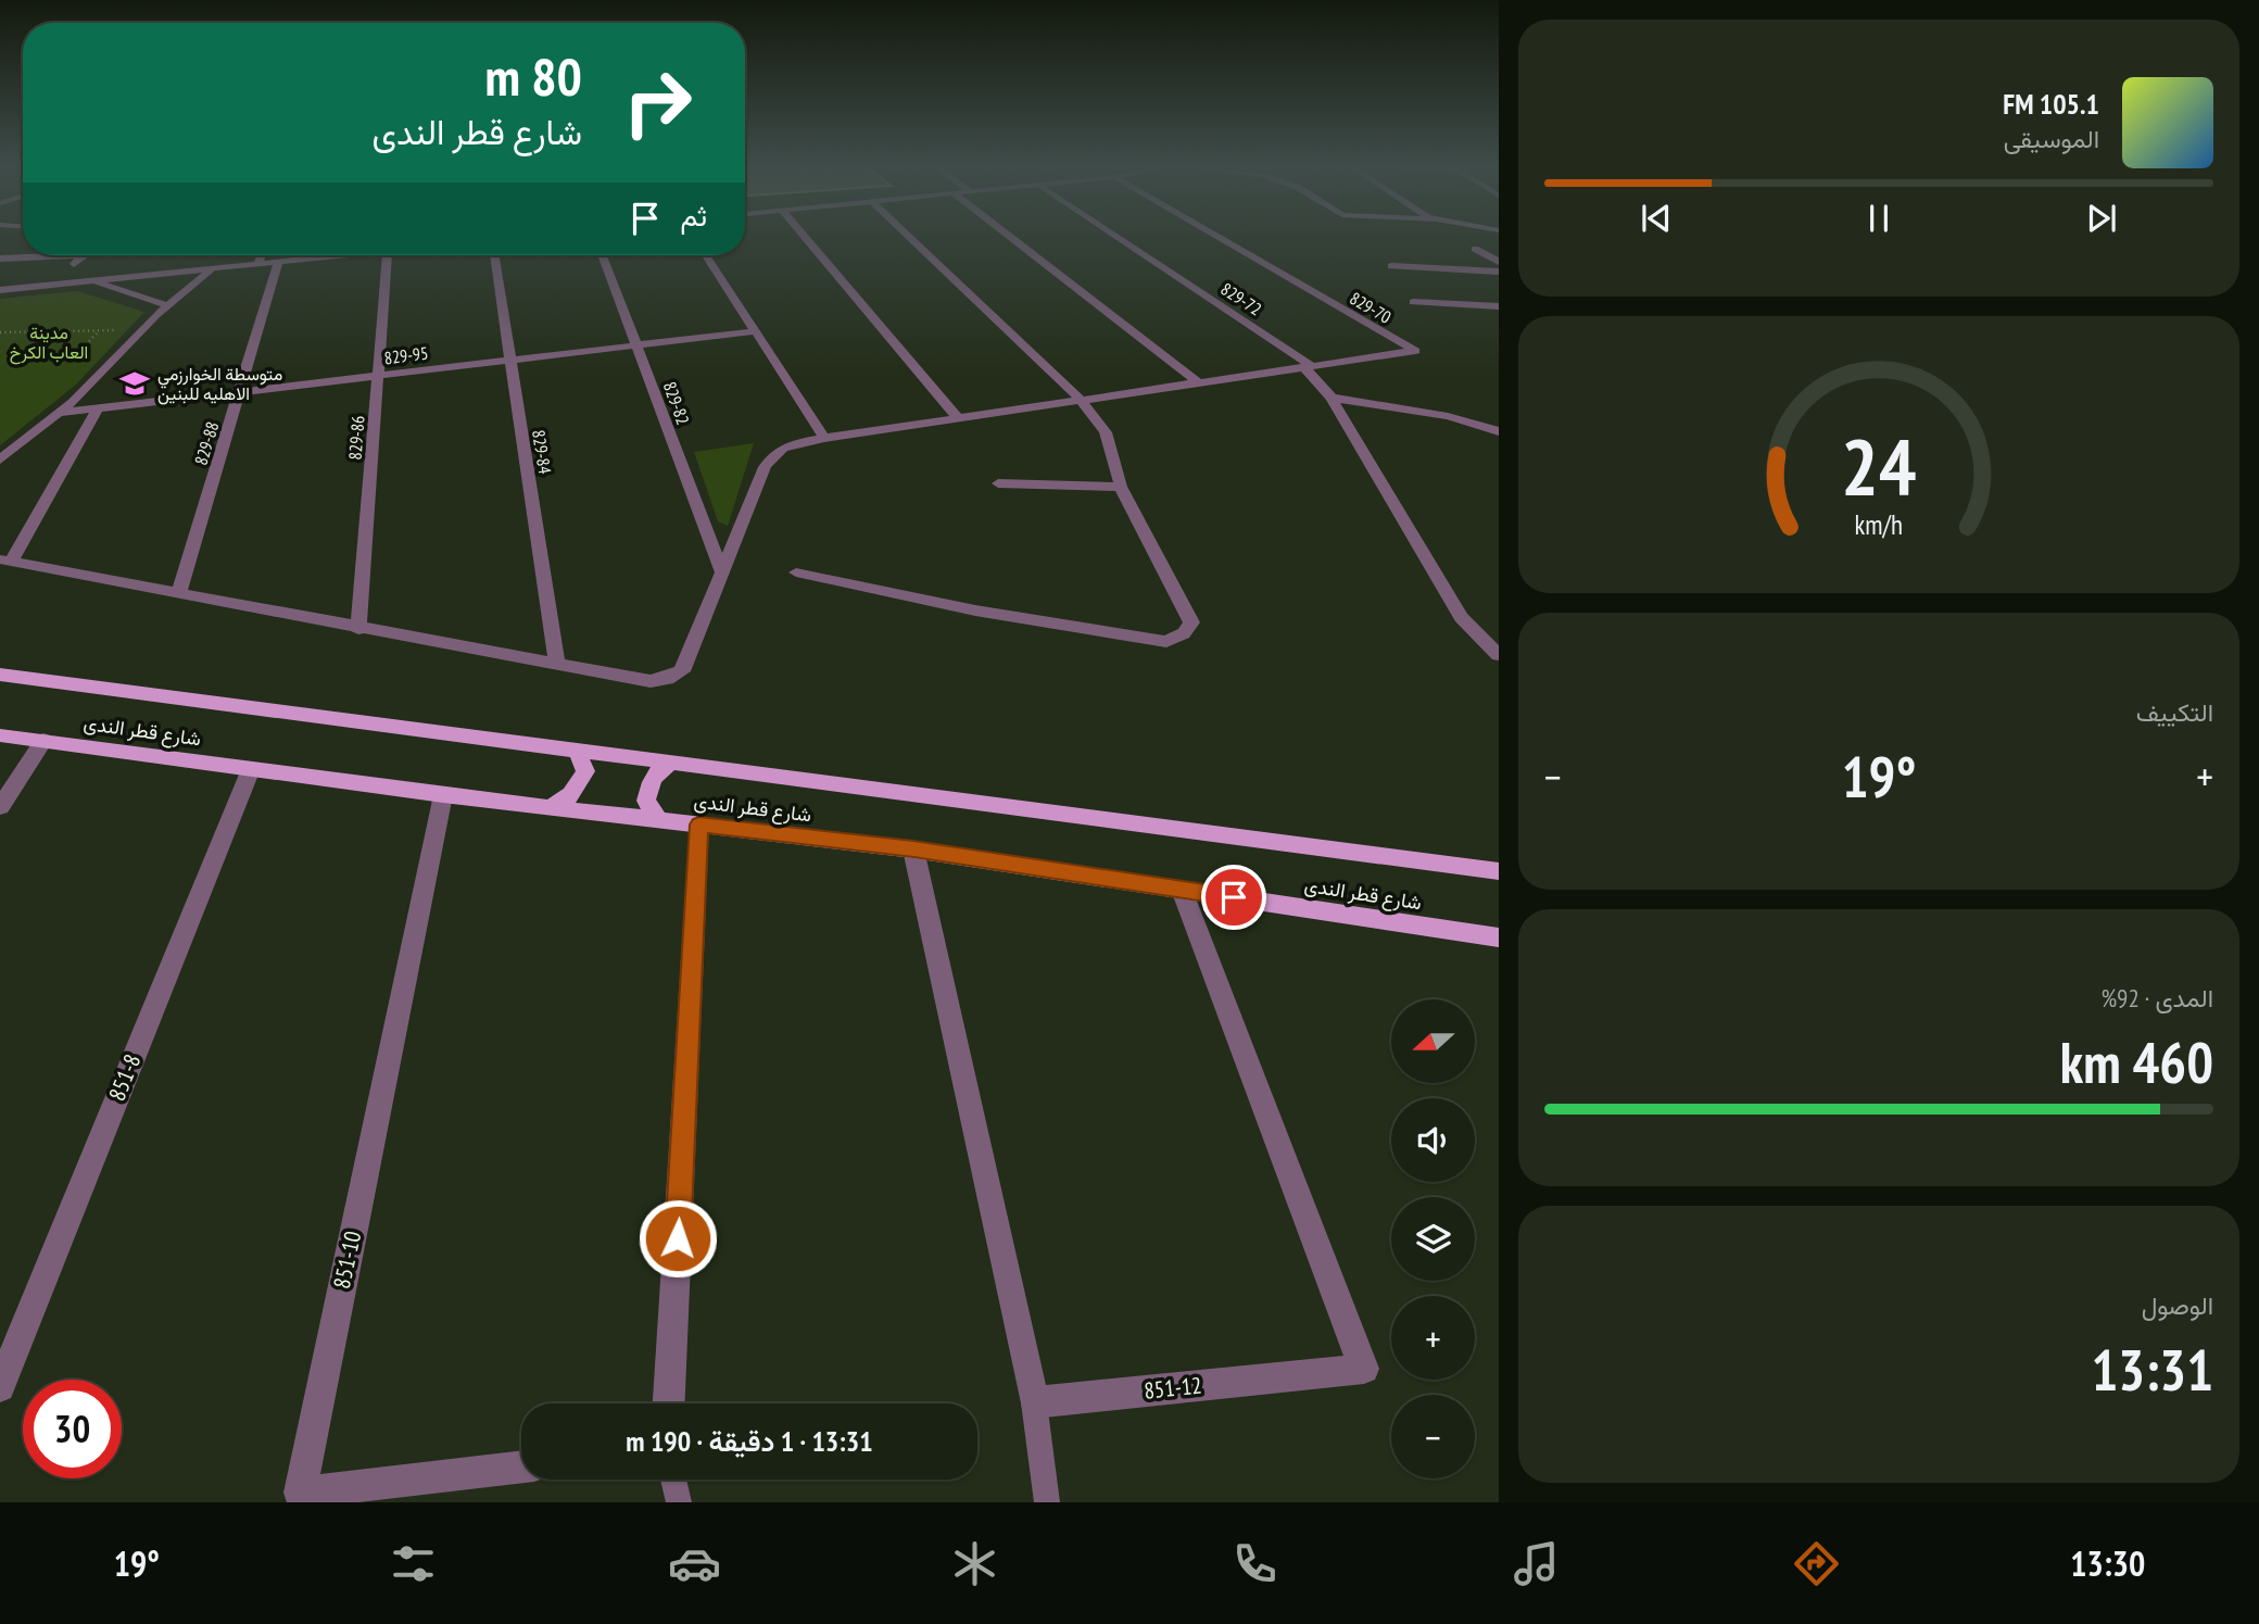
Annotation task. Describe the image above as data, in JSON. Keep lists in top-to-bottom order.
{
  "streets": {
    "main road": ["شارع قطر الندى"],
    "street": [
      "829-72",
      "829-70",
      "829-95",
      "829-82",
      "829-86",
      "829-88",
      "829-84",
      "851-8",
      "851-10",
      "851-12"
    ]
  },
  "crossings": [
    ["829-72", "829-70"],
    ["829-95", "829-82"],
    ["829-95", "829-86"],
    ["829-95", "829-88"],
    ["829-95", "829-84"],
    ["شارع قطر الندى", "851-8"],
    ["شارع قطر الندى", "851-10"],
    ["شارع قطر الندى", "851-12"]
  ],
  "parks": ["مدينة العاب الكرخ"],
  "places": {
    "school or university": ["متوسطة الخوارزمي الاهليه للبنين"]
  },
  "north": "left",
  "page": {
    "turn": ["80 m", "شارع قطر الندى"],
    "song": ["105.1 FM", "الموسيقى"],
    "then": "ثم",
    "tile": [
      "التكييف",
      ["المدى · 92%", "460 km"],
      ["الوصول", "13:31"]
    ],
    "heat": ["−", "19°", "+"],
    "map_buttons": ["+", "−"],
    "limit": "30",
    "trip": "13:31 · 1 دقيقة · 190 m",
    "tabs": ["13:30", "19°"],
    "gauge": ["24", "km/h"]
  }
}
